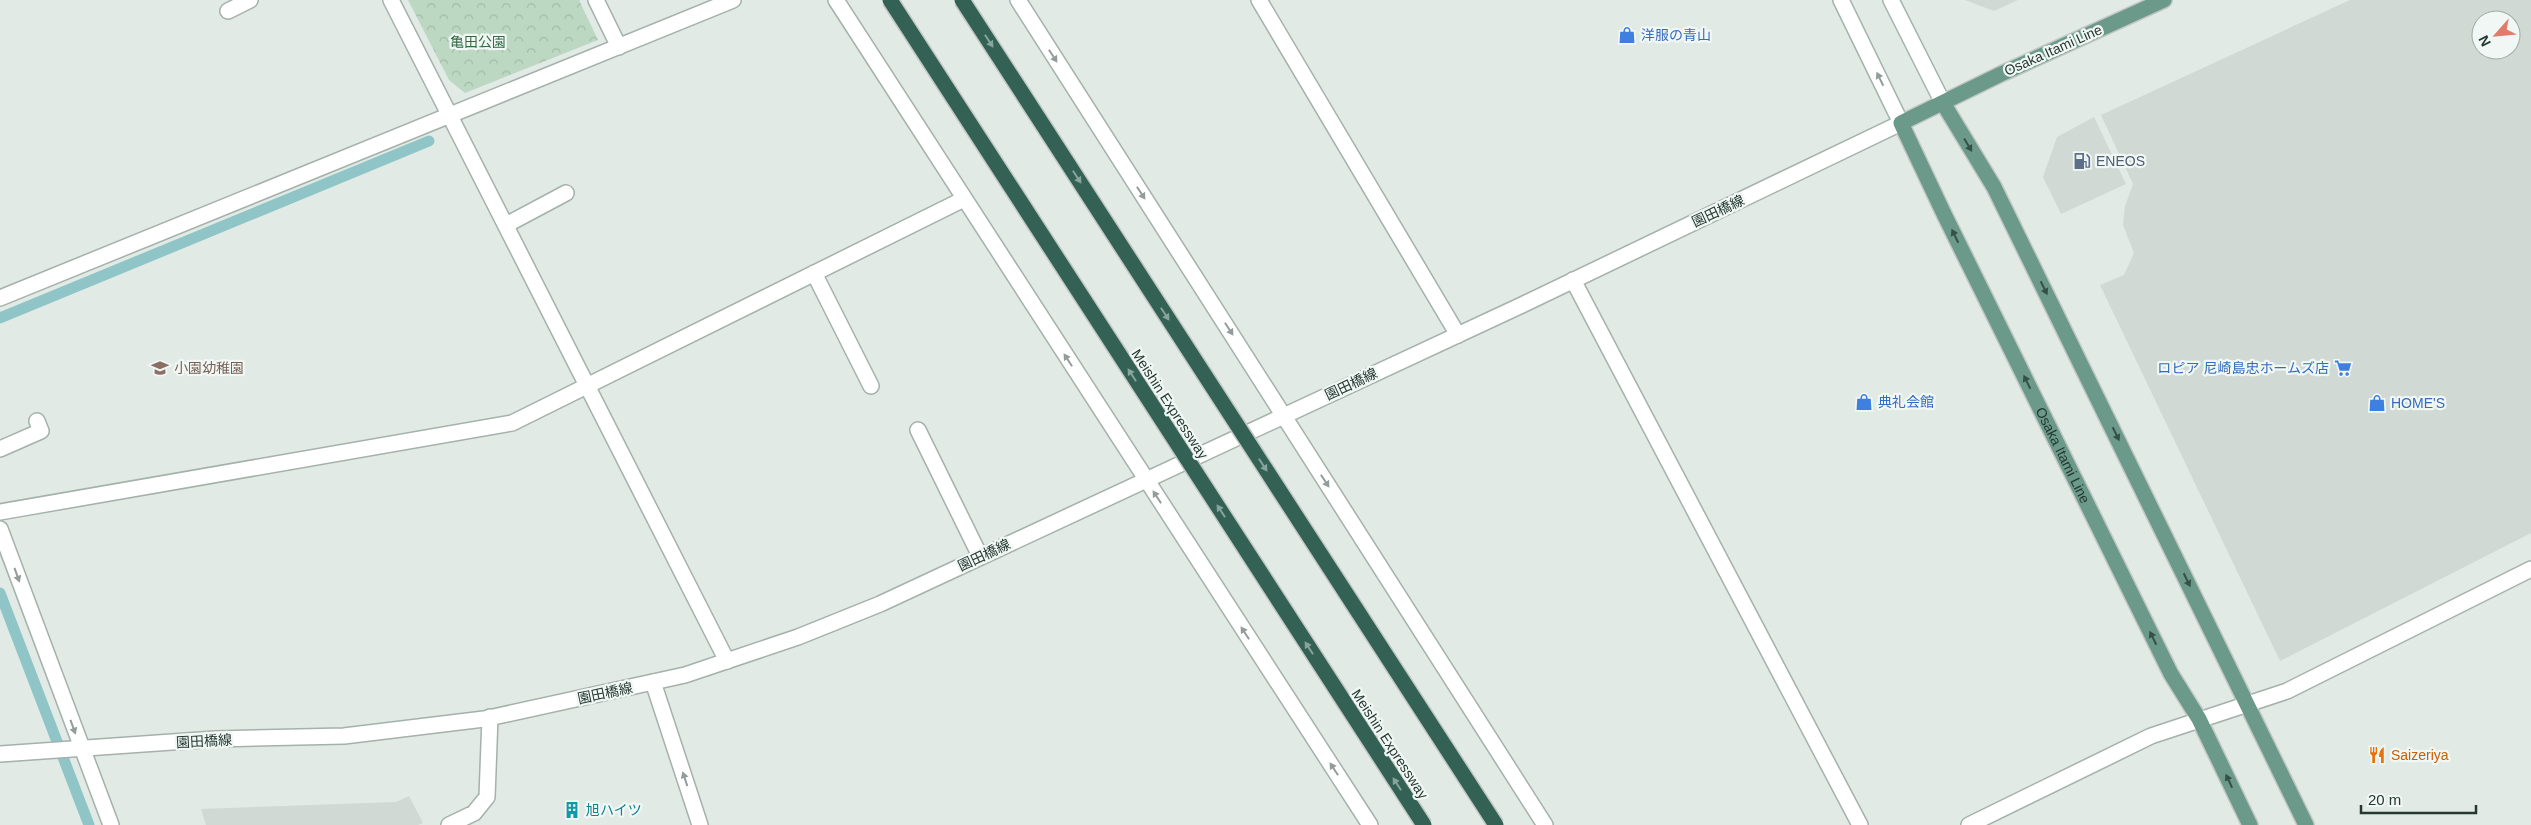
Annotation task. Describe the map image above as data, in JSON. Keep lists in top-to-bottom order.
{
  "streets": {
    "highway": ["Meishin Expressway"],
    "main road": ["Osaka Itami Line"],
    "street": ["園田橋線"]
  },
  "crossings": [
    ["Osaka Itami Line", "園田橋線"]
  ],
  "parks": ["亀田公園"],
  "places": {
    "shop": ["洋服の青山", "典礼会館", "HOME'S"],
    "fuel station": ["ENEOS"],
    "school or university": ["小園幼稚園"],
    "supermarket": ["ロピア 尼崎島忠ホームズ店"],
    "restaurant": ["Saizeriya"],
    "building": ["旭ハイツ"]
  },
  "scale_bar": "20 m",
  "north": "bottom left"
}
